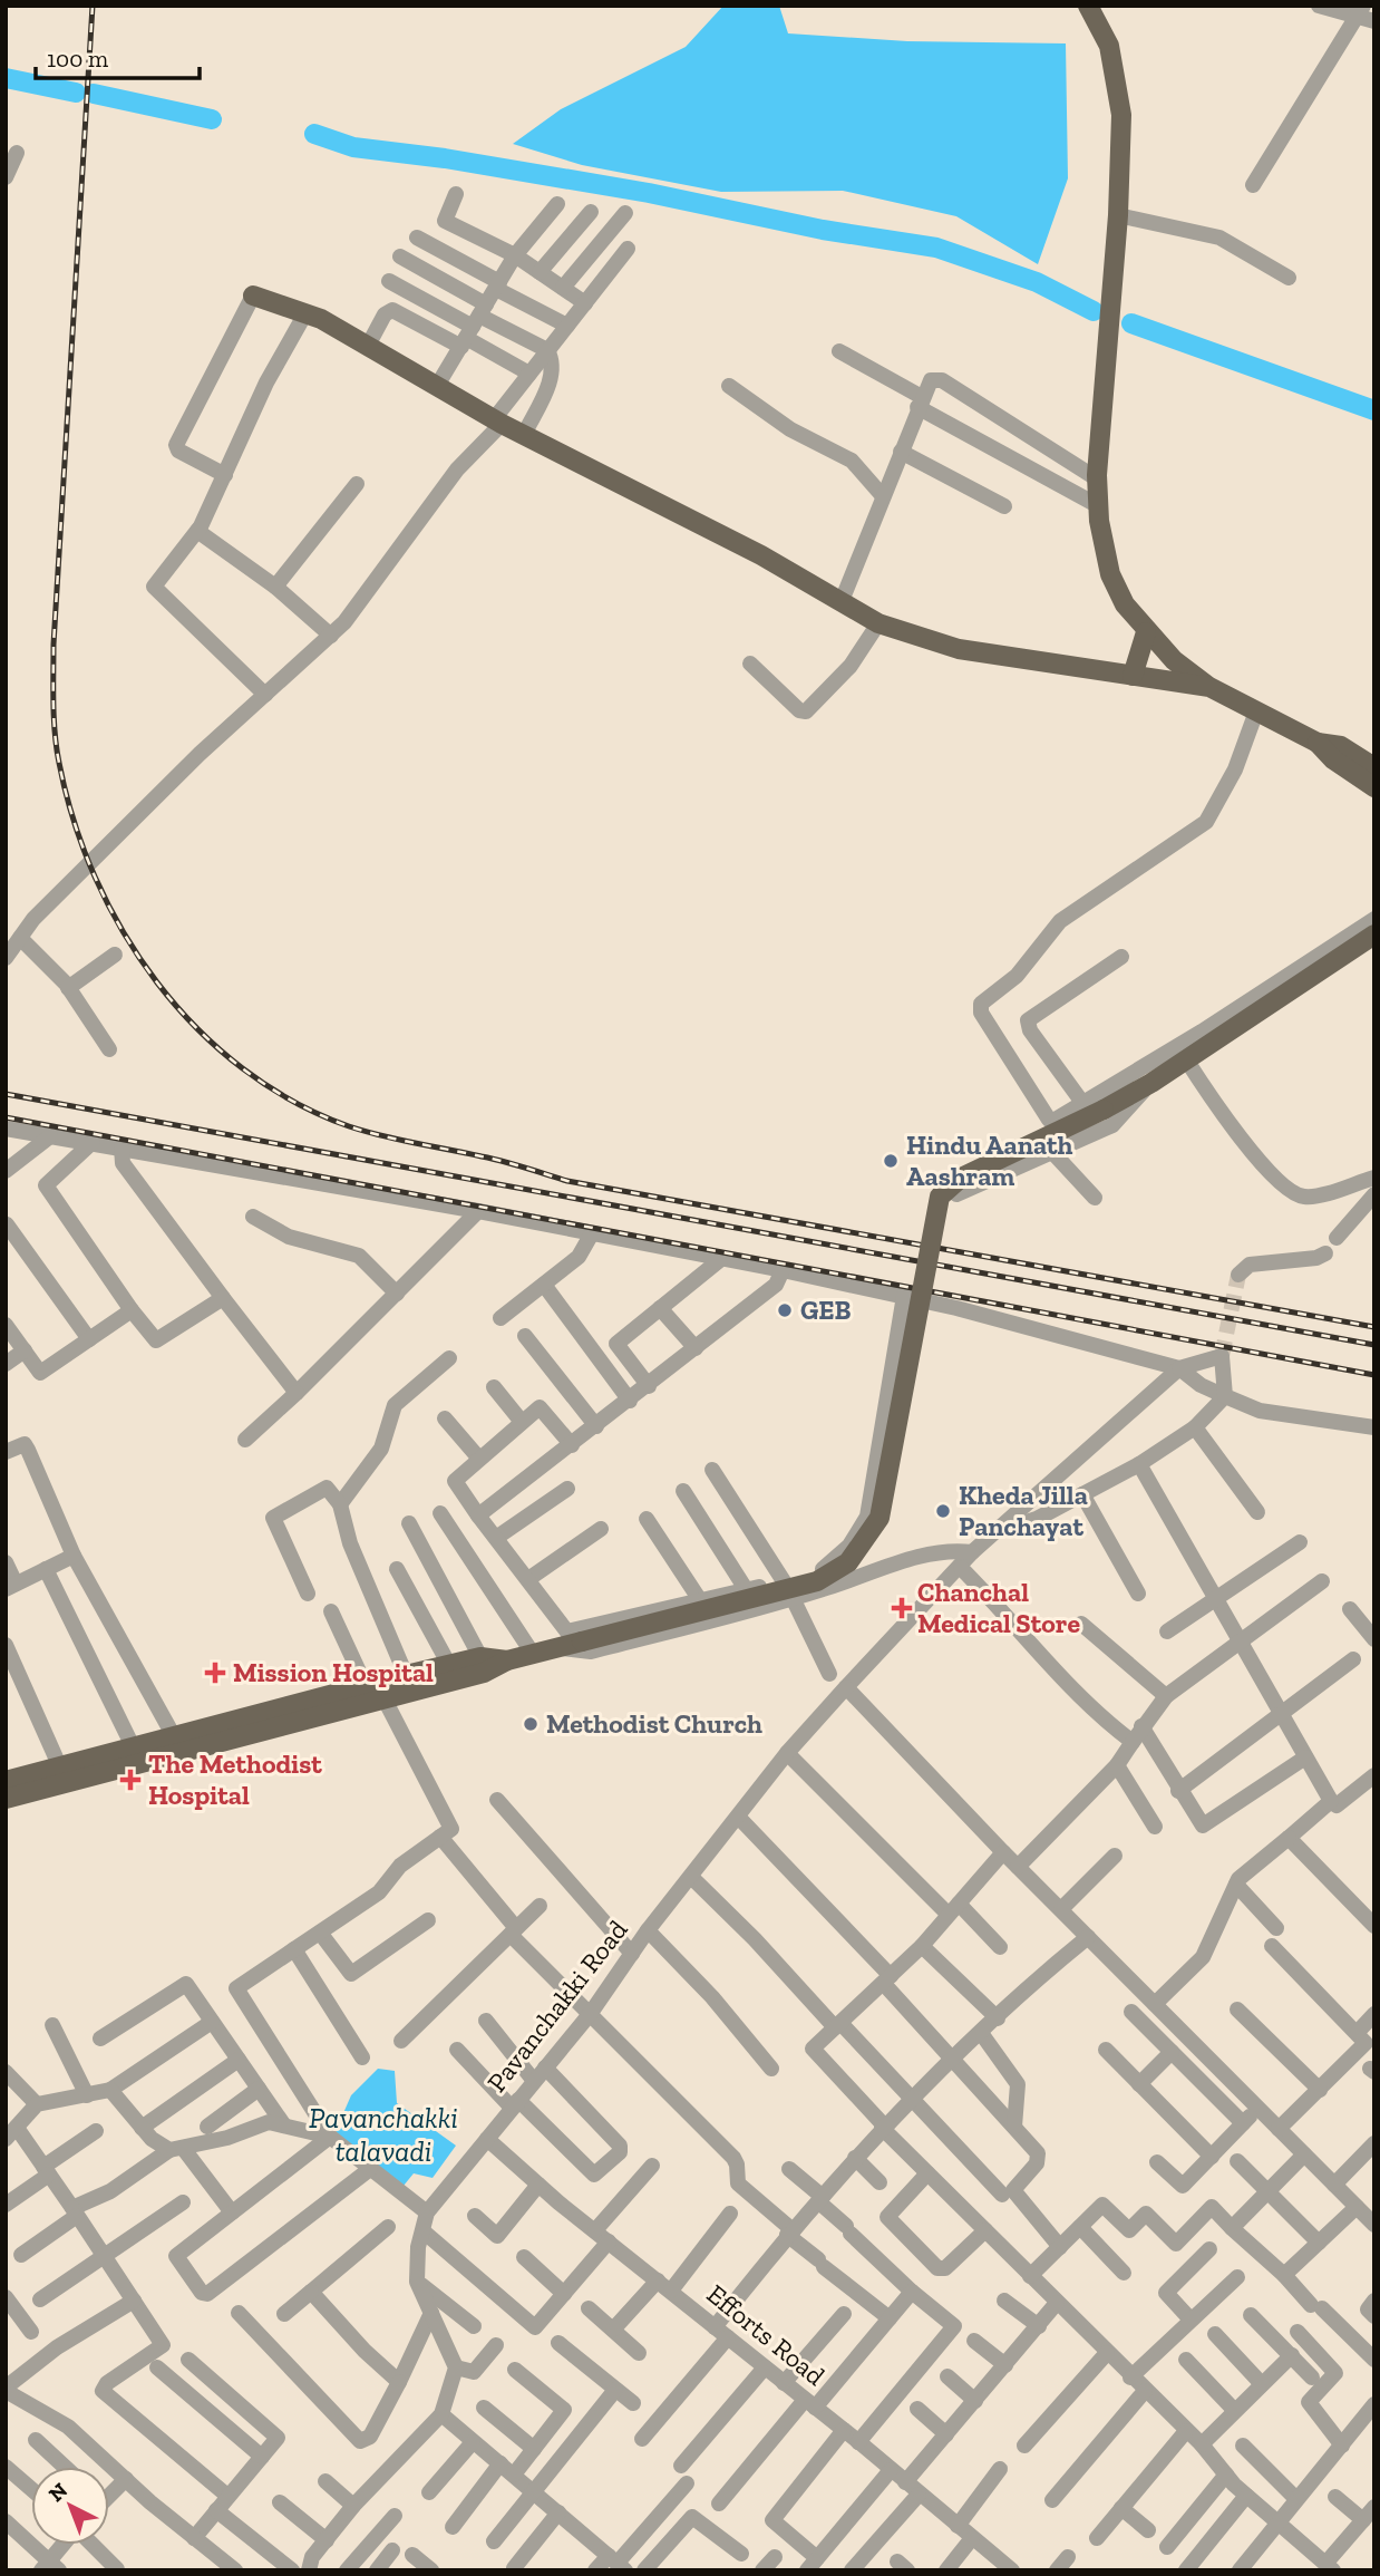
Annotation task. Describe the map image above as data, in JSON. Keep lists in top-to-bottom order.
{
  "streets": {
    "street": ["Pavanchakki Road", "Efforts Road"]
  },
  "crossings": [
    ["Pavanchakki Road", "Efforts Road"]
  ],
  "water": ["Pavanchakki talavadi"],
  "places": {
    "other": [
      "Hindu Aanath Aashram",
      "GEB",
      "Kheda Jilla Panchayat",
      "Methodist Church"
    ],
    "health": ["Chanchal Medical Store", "Mission Hospital", "The Methodist Hospital"]
  },
  "scale_bar": "100 m",
  "north": "top left"
}
